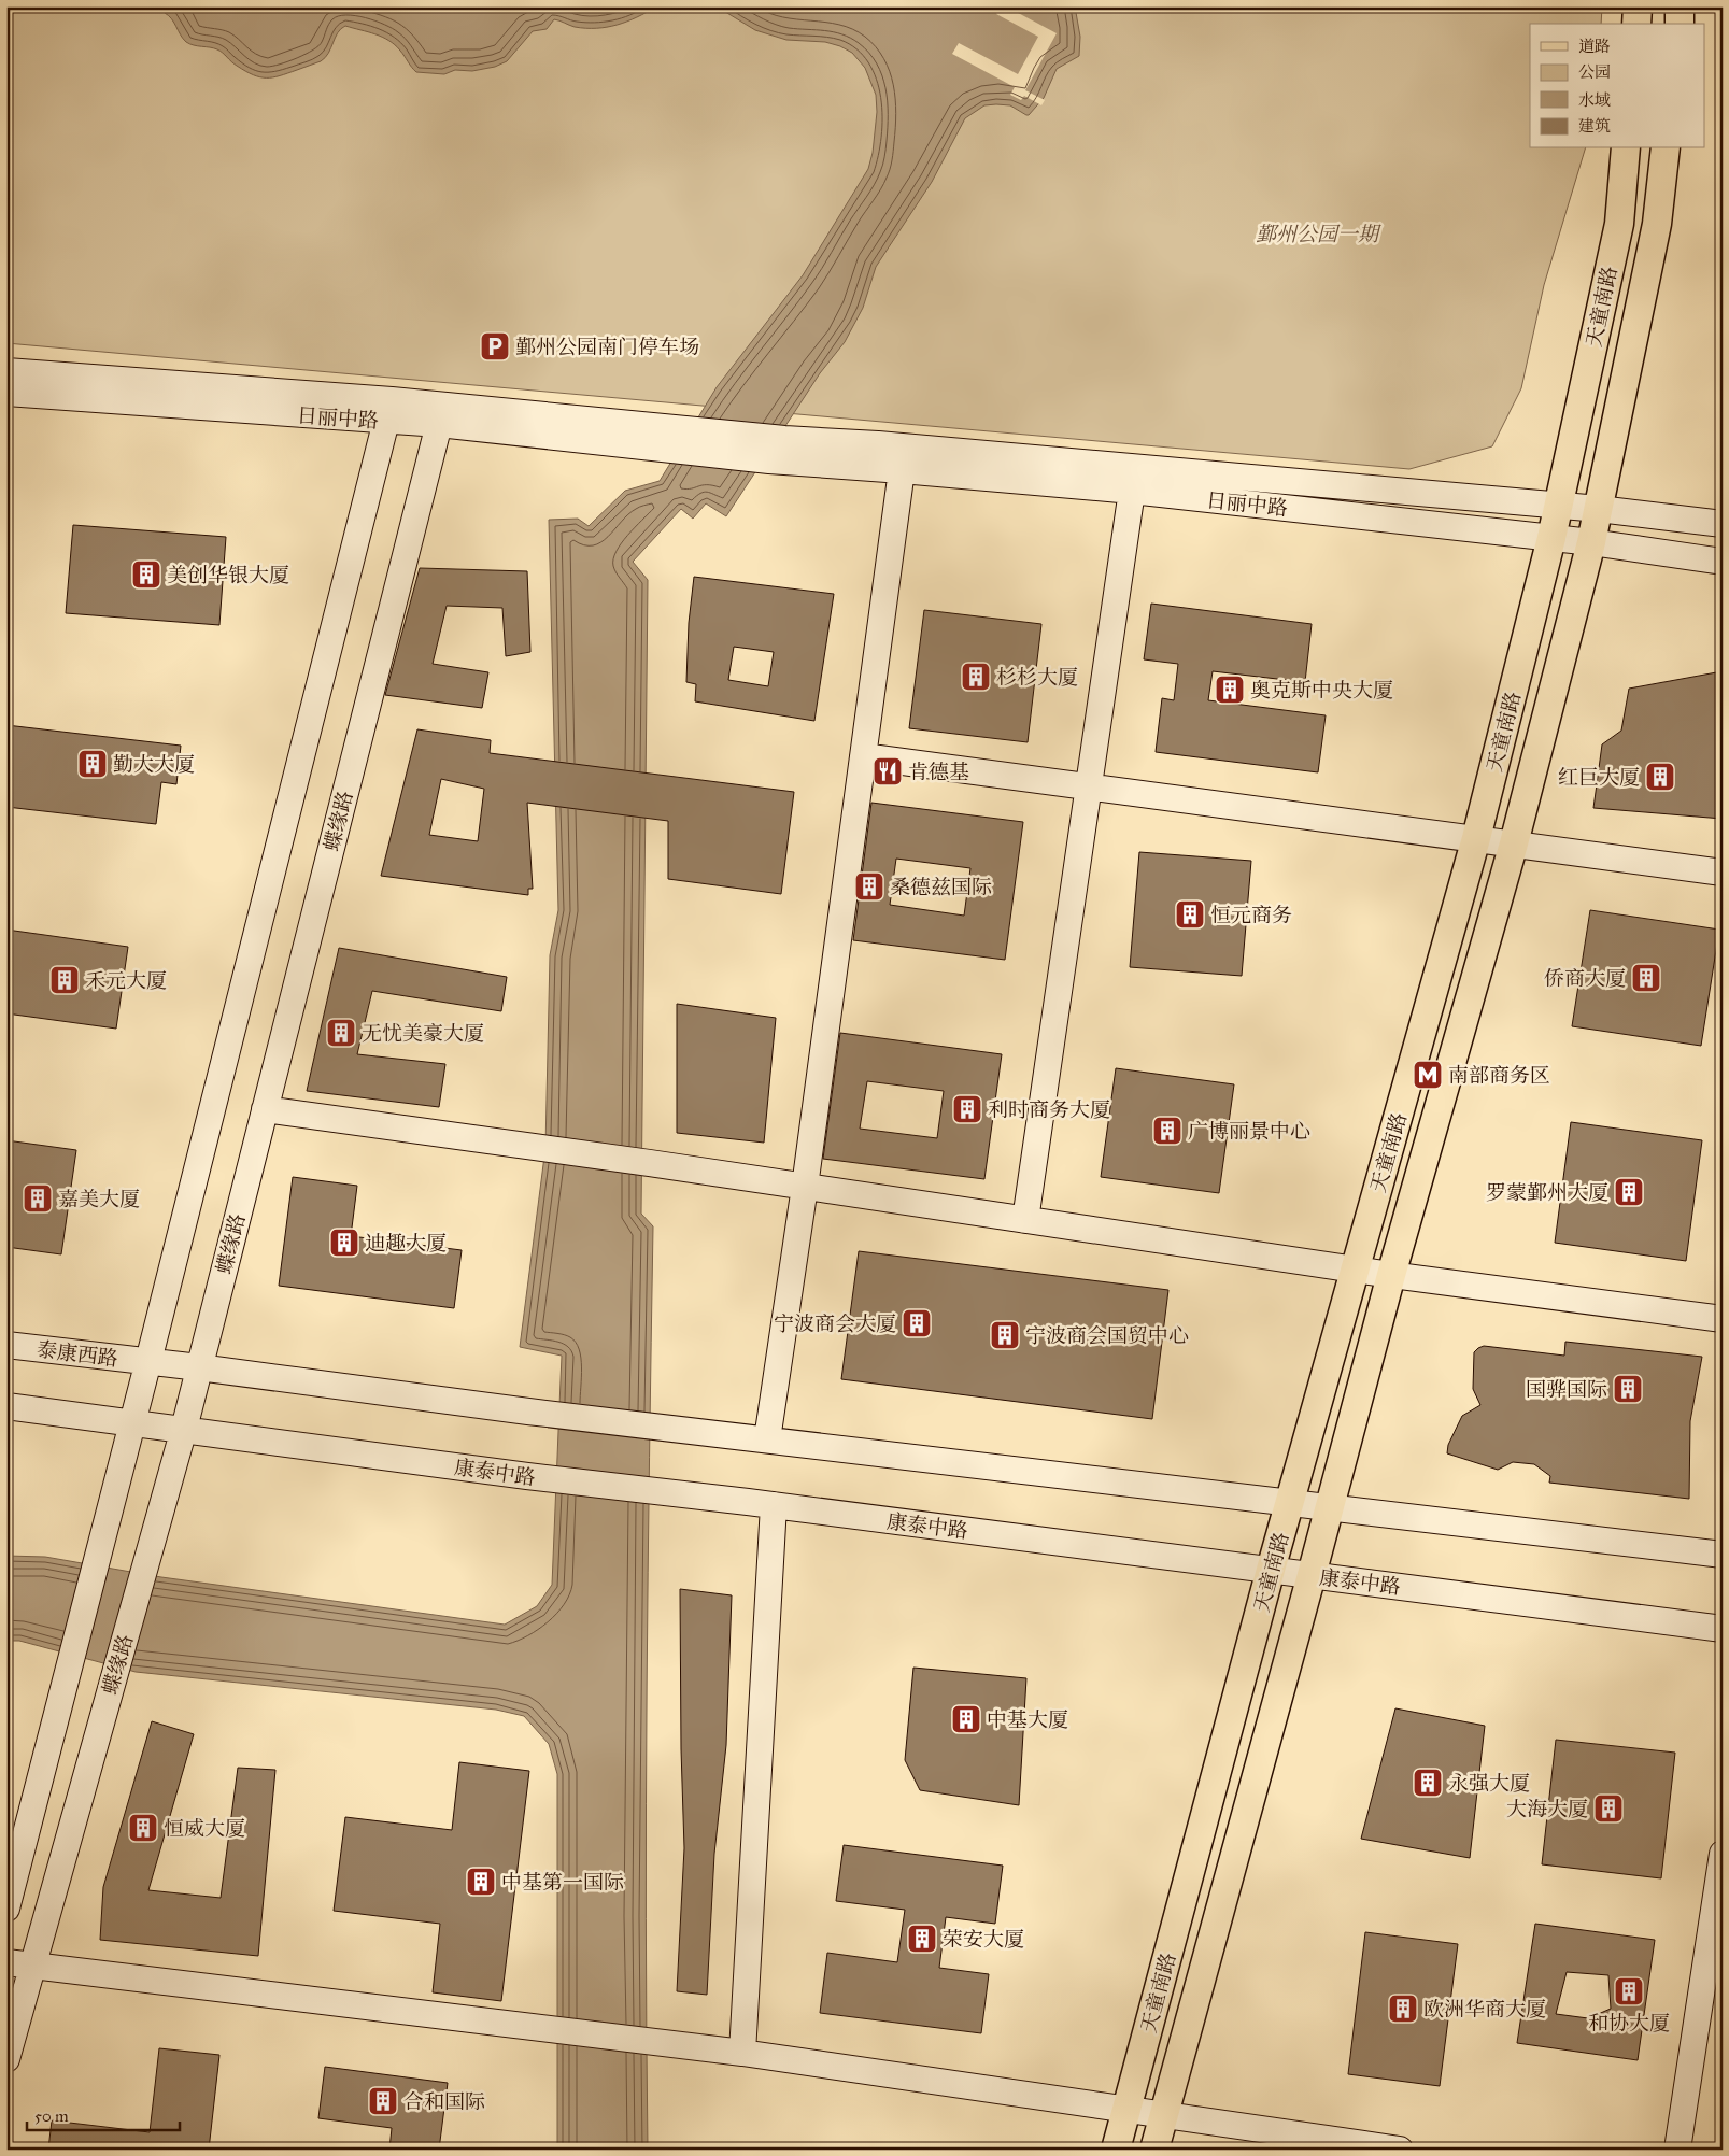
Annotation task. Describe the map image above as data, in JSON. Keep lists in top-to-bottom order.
{
  "streets": {
    "main road": ["天童南路"],
    "street": [
      "日丽中路",
      "蝶缘路",
      "泰康西路",
      "康泰中路"
    ]
  },
  "crossings": [
    ["天童南路", "日丽中路"],
    ["天童南路", "康泰中路"],
    ["日丽中路", "蝶缘路"],
    ["蝶缘路", "康泰中路"]
  ],
  "parks": ["鄞州公园一期"],
  "places": {
    "parking": ["鄞州公园南门停车场"],
    "building": [
      "美创华银大厦",
      "杉杉大厦",
      "奥克斯中央大厦",
      "勤大大厦",
      "红巨大厦",
      "桑德兹国际",
      "恒元商务",
      "侨商大厦",
      "禾元大厦",
      "无忧美豪大厦",
      "利时商务大厦",
      "广博丽景中心",
      "罗蒙鄞州大厦",
      "嘉美大厦",
      "迪趣大厦",
      "宁波商会大厦",
      "宁波商会国贸中心",
      "国骅国际",
      "中基大厦",
      "永强大厦",
      "大海大厦",
      "恒威大厦",
      "中基第一国际",
      "荣安大厦",
      "和协大厦",
      "欧洲华商大厦",
      "合和国际"
    ],
    "restaurant": ["肯德基"],
    "metro station": ["南部商务区"]
  },
  "legend": [
    "道路",
    "公园",
    "水域",
    "建筑"
  ],
  "scale_bar": "50 m"
}
